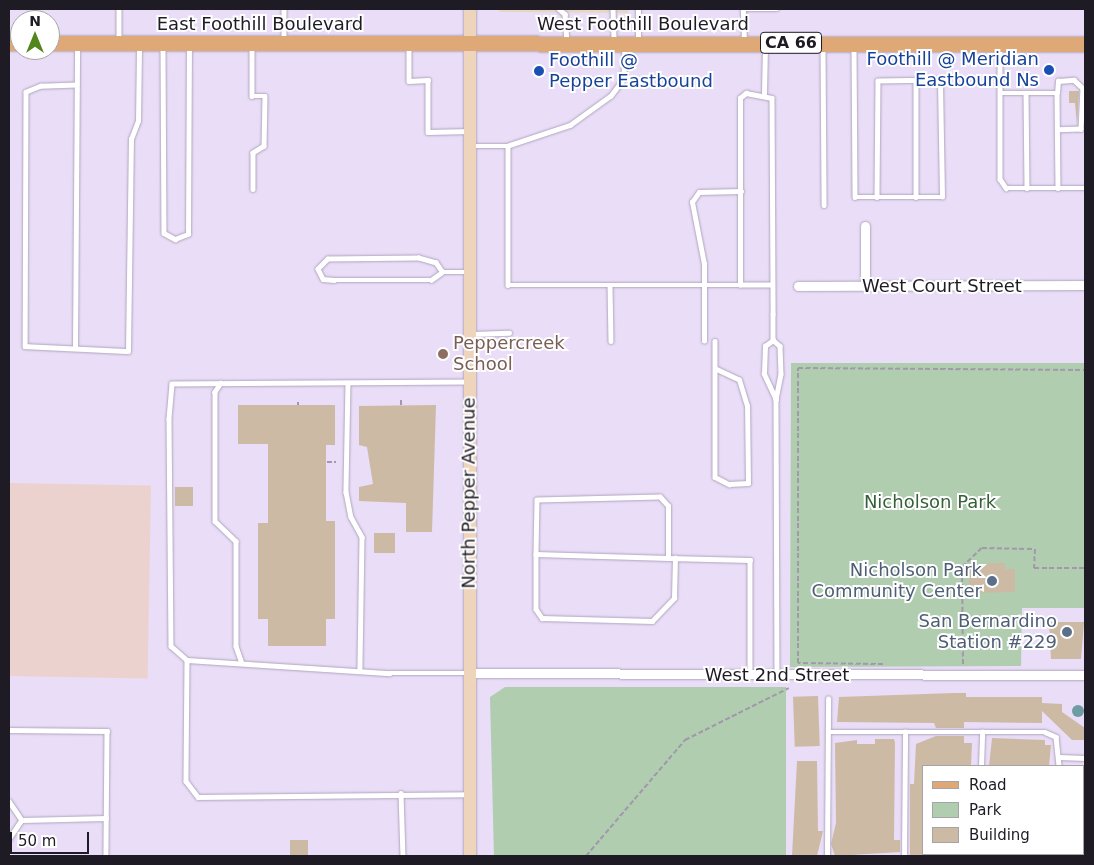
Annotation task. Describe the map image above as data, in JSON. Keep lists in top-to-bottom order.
{
  "streets": {
    "main road": [
      "East Foothill Boulevard",
      "West Foothill Boulevard",
      "CA 66",
      "North Pepper Avenue"
    ],
    "street": ["West Court Street", "West 2nd Street"]
  },
  "crossings": [
    ["East Foothill Boulevard", "West Foothill Boulevard"],
    ["East Foothill Boulevard", "North Pepper Avenue"],
    ["West Foothill Boulevard", "North Pepper Avenue"],
    ["North Pepper Avenue", "West 2nd Street"]
  ],
  "parks": ["Nicholson Park"],
  "places": [
    "Foothill @ Meridian Eastbound Ns",
    "Foothill @ Pepper Eastbound",
    "Peppercreek School",
    "Nicholson Park Community Center",
    "San Bernardino Station #229"
  ],
  "legend": ["Road", "Park", "Building"],
  "scale_bar": "50 m",
  "north": "top"
}
